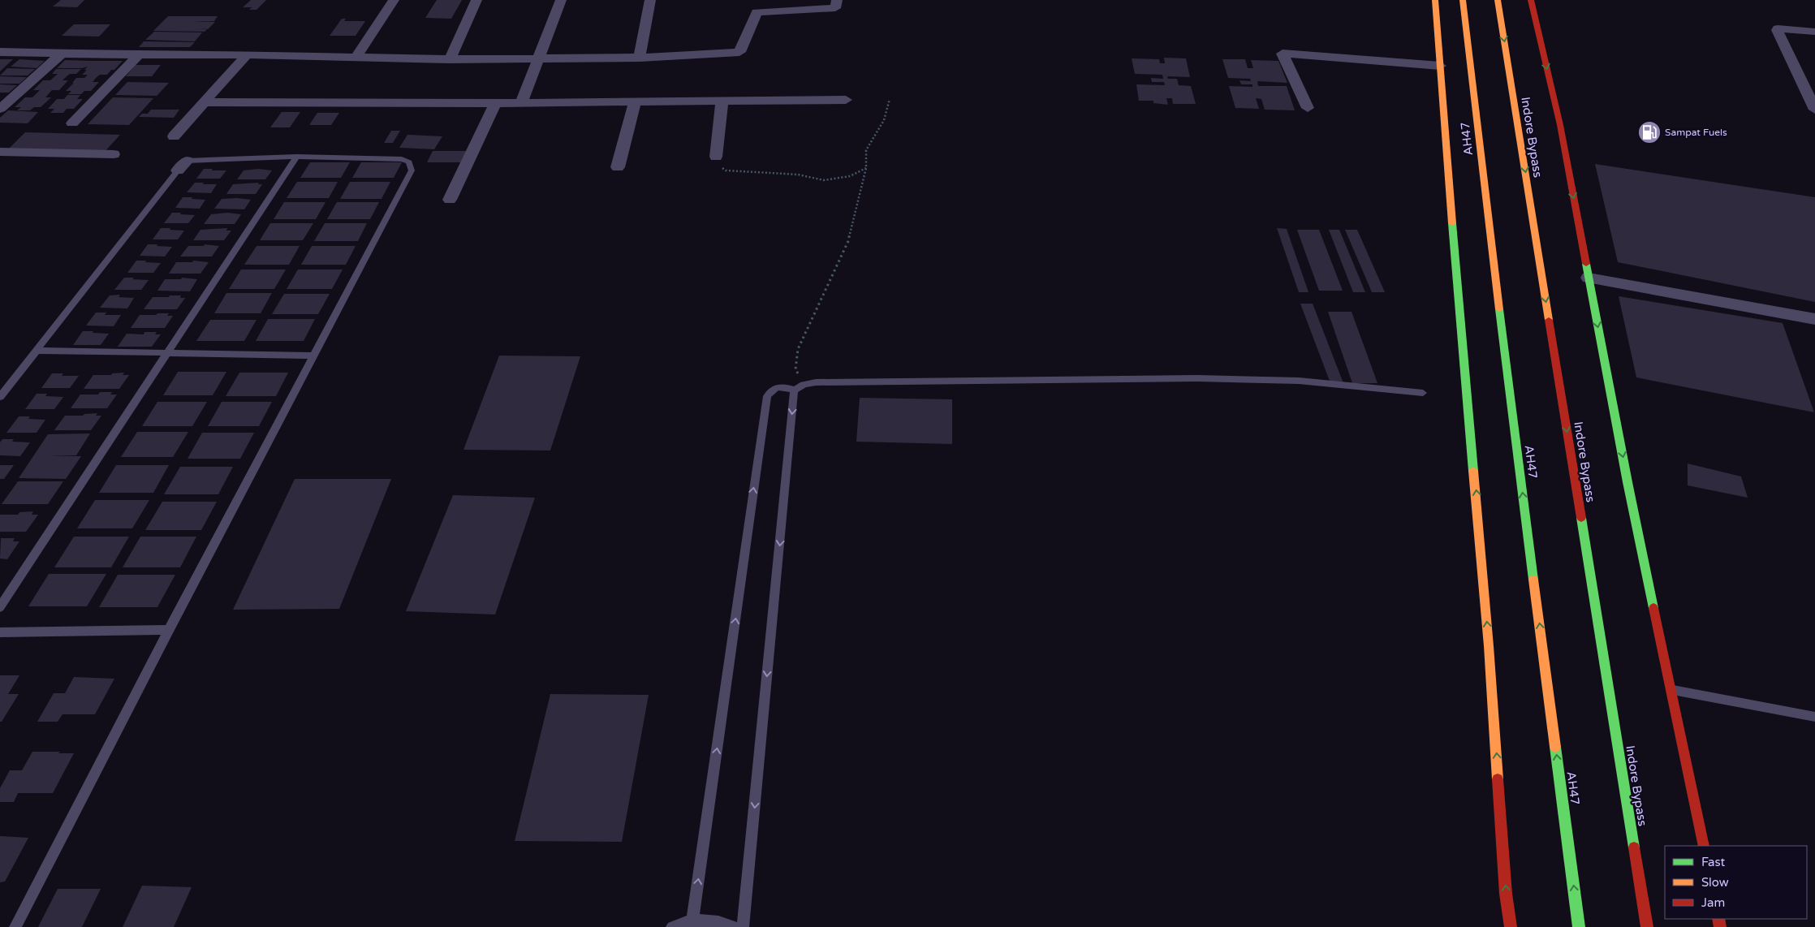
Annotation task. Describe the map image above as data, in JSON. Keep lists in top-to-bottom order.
{
  "streets": {
    "main road": ["Indore Bypass", "AH47"]
  },
  "places": {
    "fuel station": ["Sampat Fuels"]
  },
  "legend": ["Fast", "Slow", "Jam"]
}
